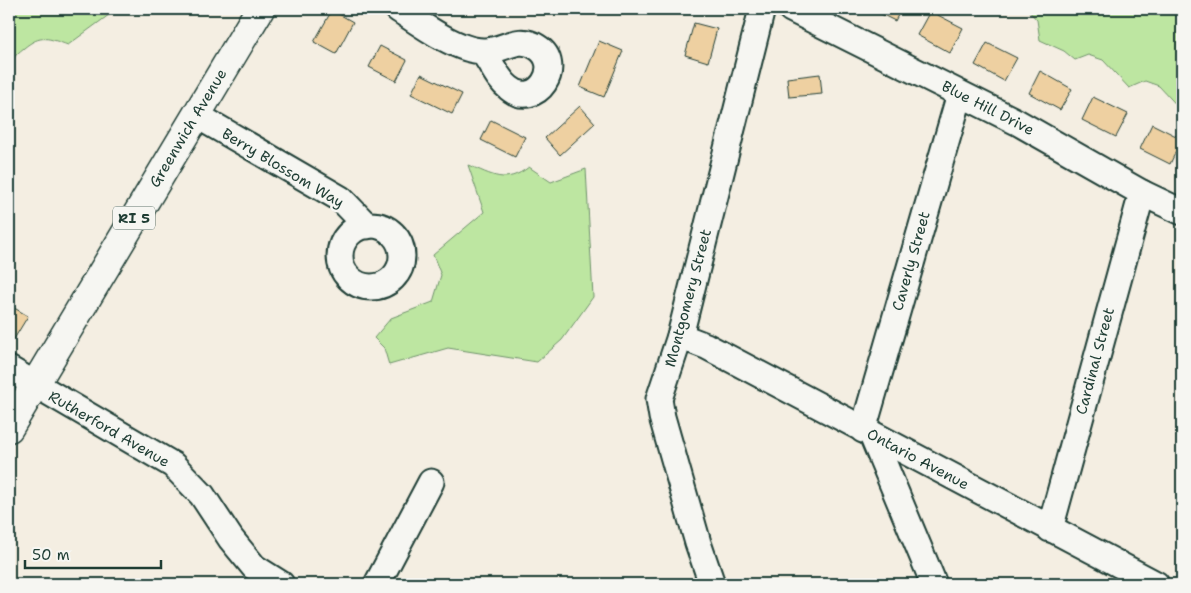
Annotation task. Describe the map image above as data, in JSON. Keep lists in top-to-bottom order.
{
  "streets": {
    "main road": ["Greenwich Avenue", "RI 5"],
    "street": [
      "Blue Hill Drive",
      "Berry Blossom Way",
      "Caverly Street",
      "Montgomery Street",
      "Cardinal Street",
      "Rutherford Avenue",
      "Ontario Avenue"
    ]
  },
  "crossings": [
    ["Blue Hill Drive", "Caverly Street"],
    ["Blue Hill Drive", "Cardinal Street"],
    ["Greenwich Avenue", "Berry Blossom Way"],
    ["Greenwich Avenue", "Rutherford Avenue"],
    ["Caverly Street", "Ontario Avenue"],
    ["Montgomery Street", "Ontario Avenue"],
    ["Cardinal Street", "Ontario Avenue"]
  ],
  "scale_bar": "50 m"
}
